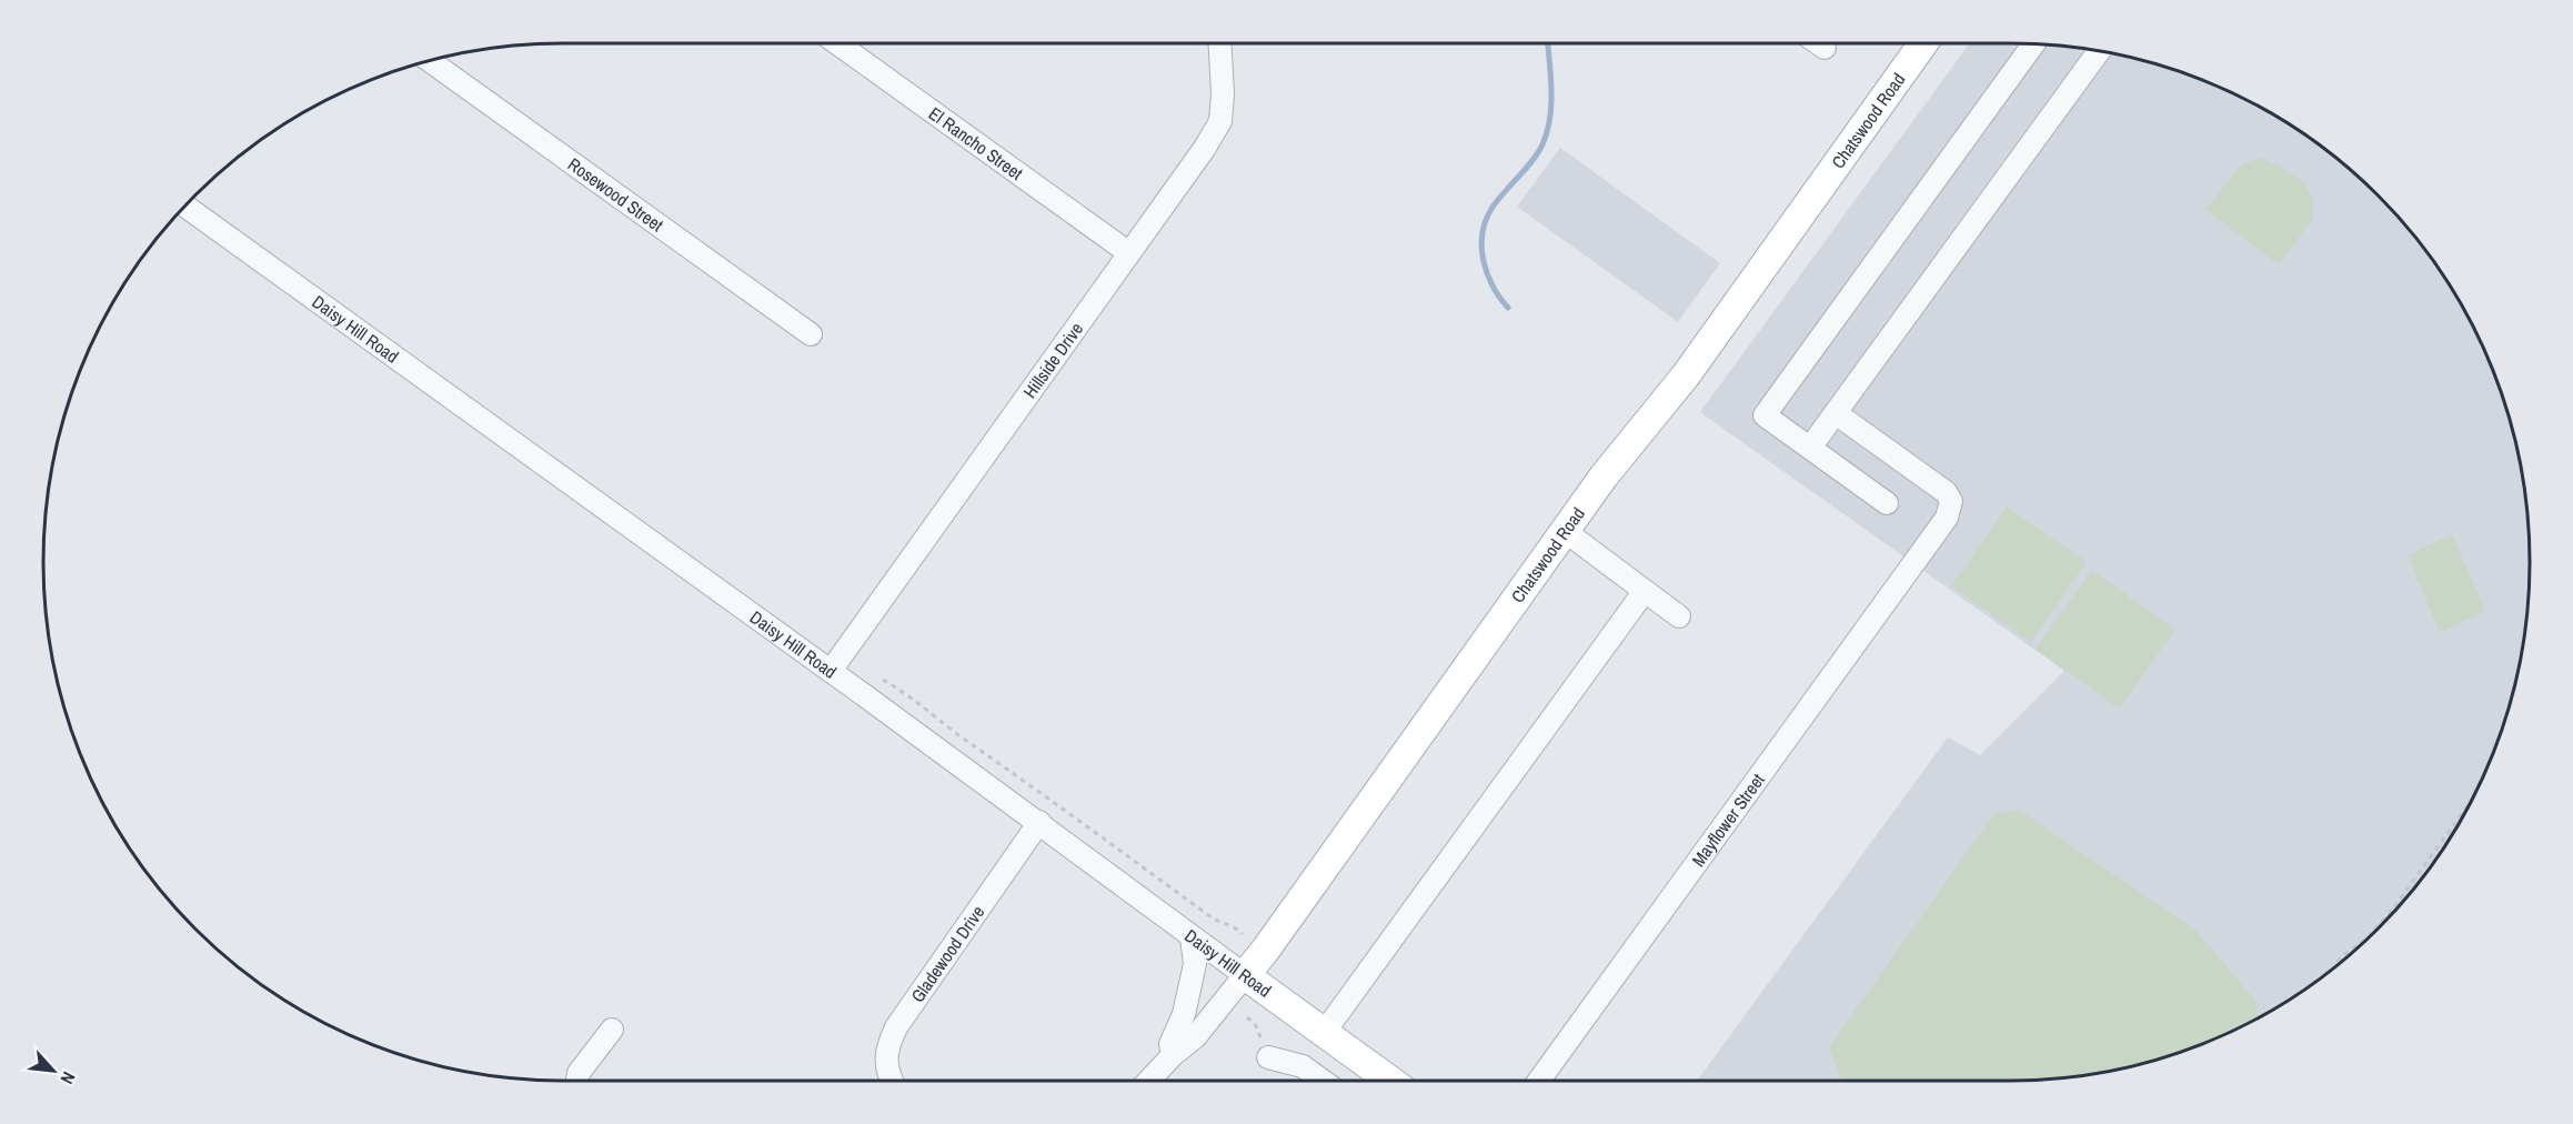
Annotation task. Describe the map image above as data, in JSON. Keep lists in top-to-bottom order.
{
  "streets": {
    "main road": ["Chatswood Road", "Daisy Hill Road"],
    "street": [
      "El Rancho Street",
      "Rosewood Street",
      "Hillside Drive",
      "Mayflower Street",
      "Gladewood Drive"
    ]
  },
  "crossings": [
    ["Chatswood Road", "Daisy Hill Road"],
    ["El Rancho Street", "Hillside Drive"],
    ["Daisy Hill Road", "Hillside Drive"],
    ["Daisy Hill Road", "Gladewood Drive"]
  ],
  "north": "bottom right"
}
